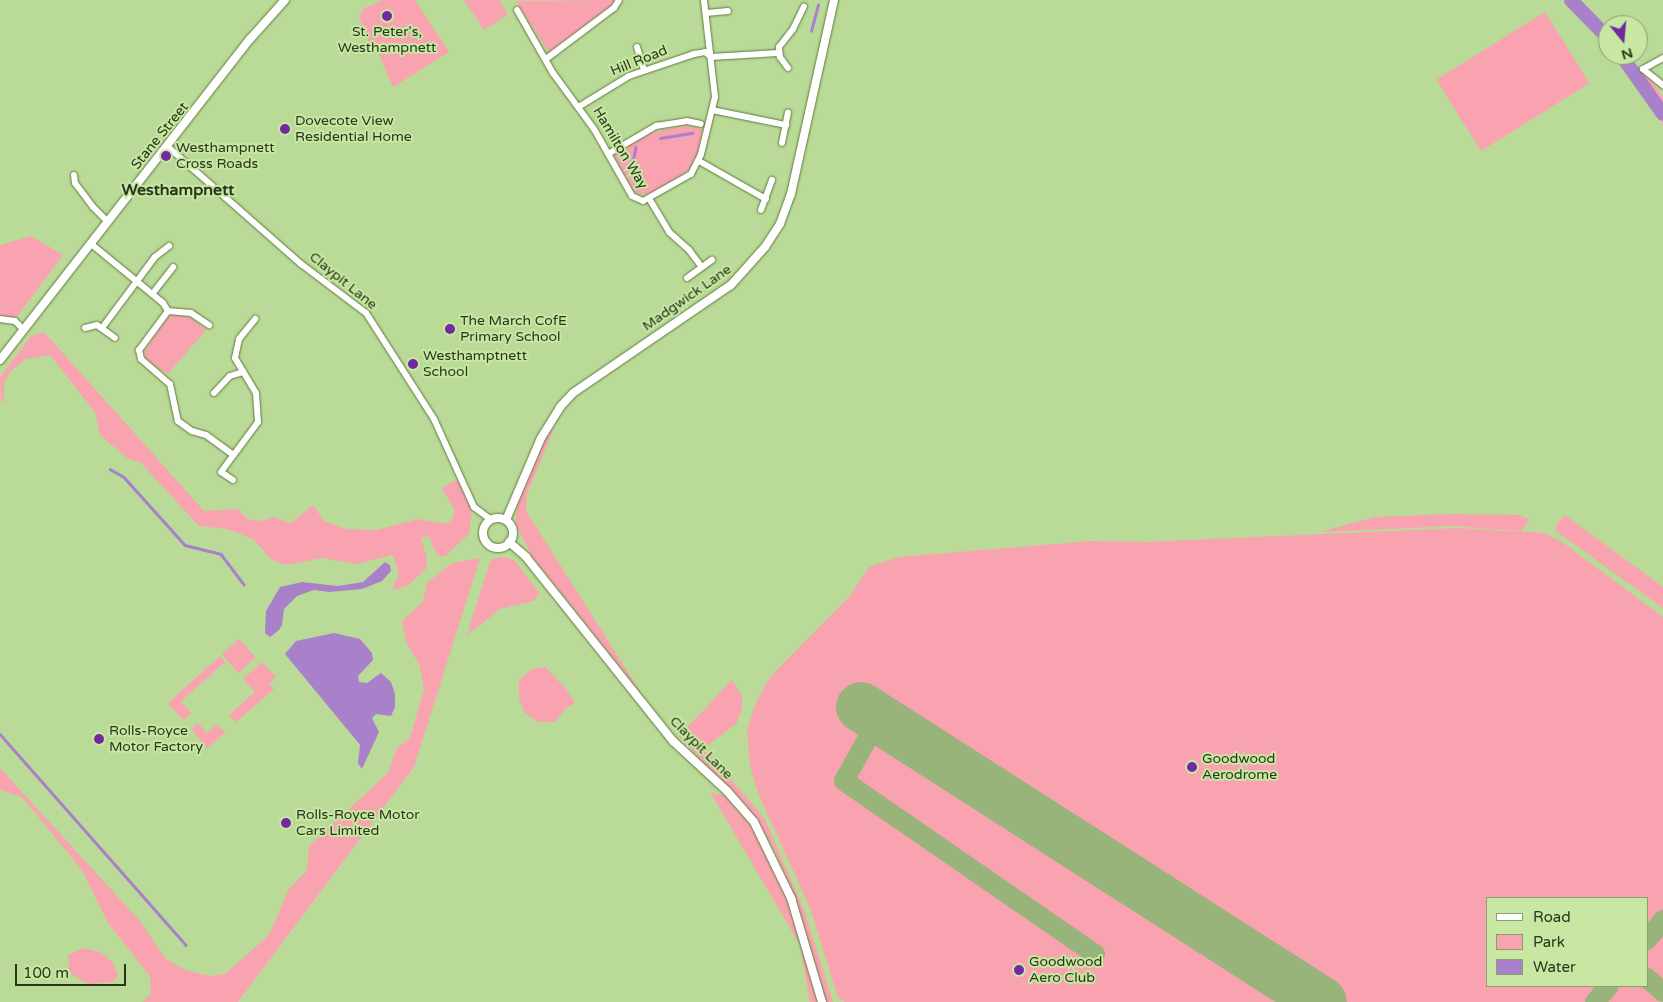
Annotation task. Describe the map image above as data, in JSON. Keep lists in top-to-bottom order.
{
  "streets": {
    "street": [
      "Hill Road",
      "Stane Street",
      "Hamilton Way",
      "Claypit Lane",
      "Madgwick Lane"
    ]
  },
  "crossings": [
    ["Hill Road", "Hamilton Way"],
    ["Stane Street", "Claypit Lane"],
    ["Claypit Lane", "Madgwick Lane"]
  ],
  "districts": ["Westhampnett"],
  "places": [
    "St. Peter's, Westhampnett",
    "Dovecote View Residential Home",
    "Westhampnett Cross Roads",
    "The March CofE Primary School",
    "Westhamptnett School",
    "Rolls-Royce Motor Factory",
    "Goodwood Aerodrome",
    "Rolls-Royce Motor Cars Limited",
    "Goodwood Aero Club"
  ],
  "legend": ["Road", "Park", "Water"],
  "scale_bar": "100 m",
  "north": "bottom"
}
